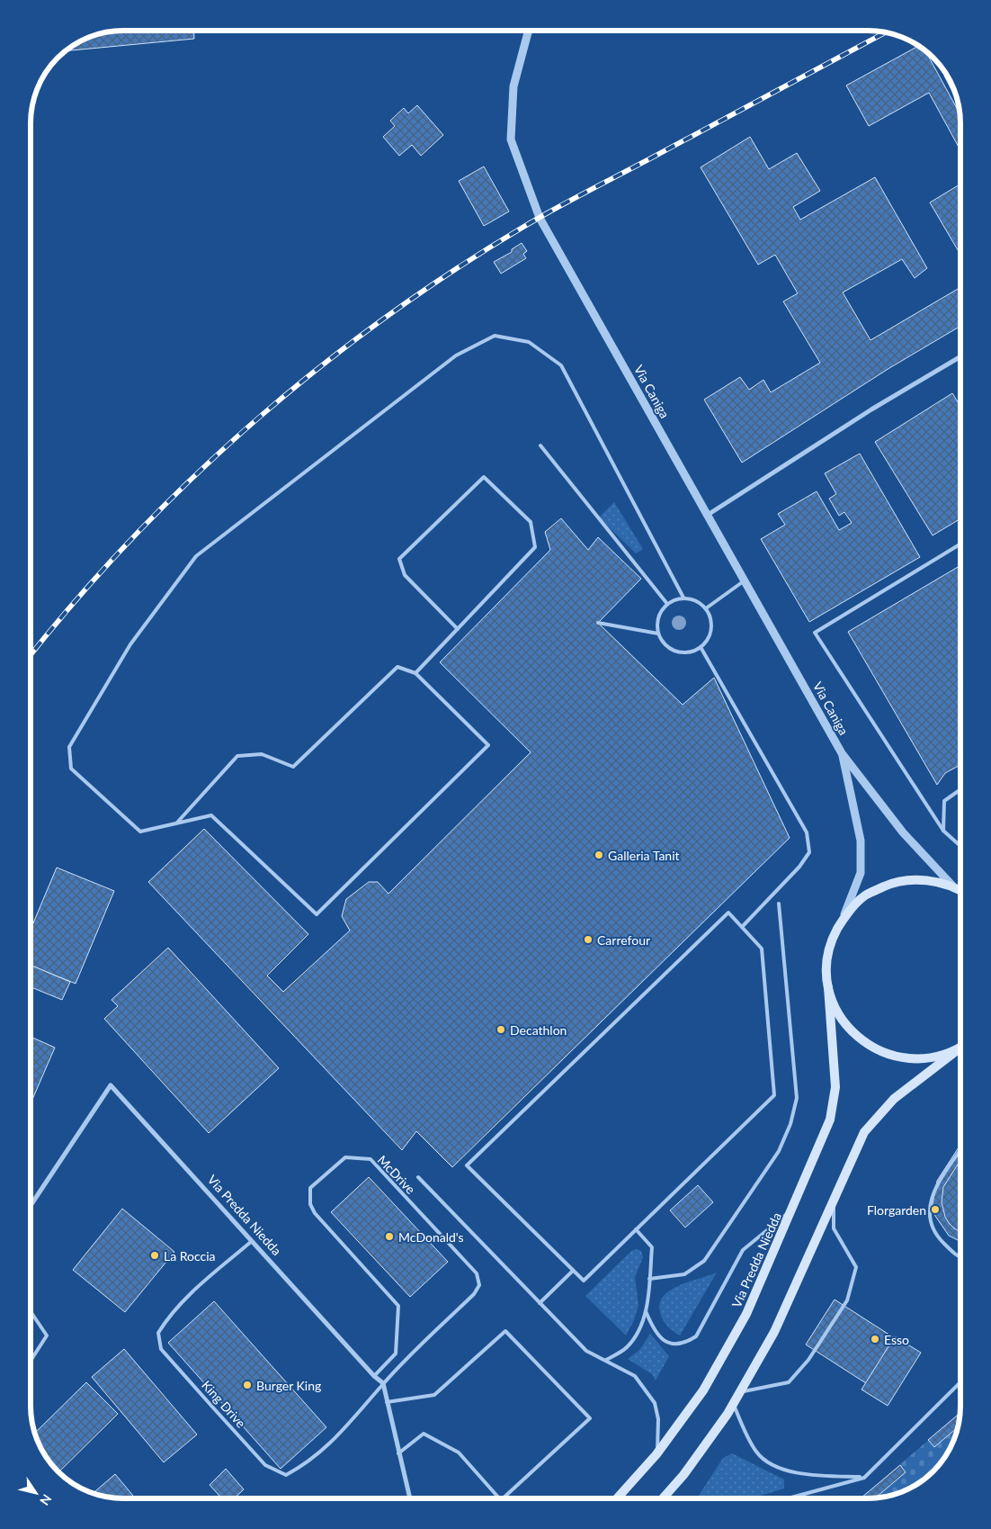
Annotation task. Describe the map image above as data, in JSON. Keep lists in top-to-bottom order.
{
  "streets": {
    "main road": ["Via Predda Niedda"],
    "street": ["Via Caniga"],
    "lane": ["McDrive", "King Drive"]
  },
  "crossings": [
    ["Via Caniga", "Via Predda Niedda"],
    ["McDrive", "Via Predda Niedda"],
    ["McDrive", "King Drive"],
    ["Via Predda Niedda", "King Drive"]
  ],
  "places": [
    "Galleria Tanit",
    "Carrefour",
    "Decathlon",
    "Florgarden",
    "McDonald's",
    "La Roccia",
    "Esso",
    "Burger King"
  ],
  "north": "bottom right"
}
